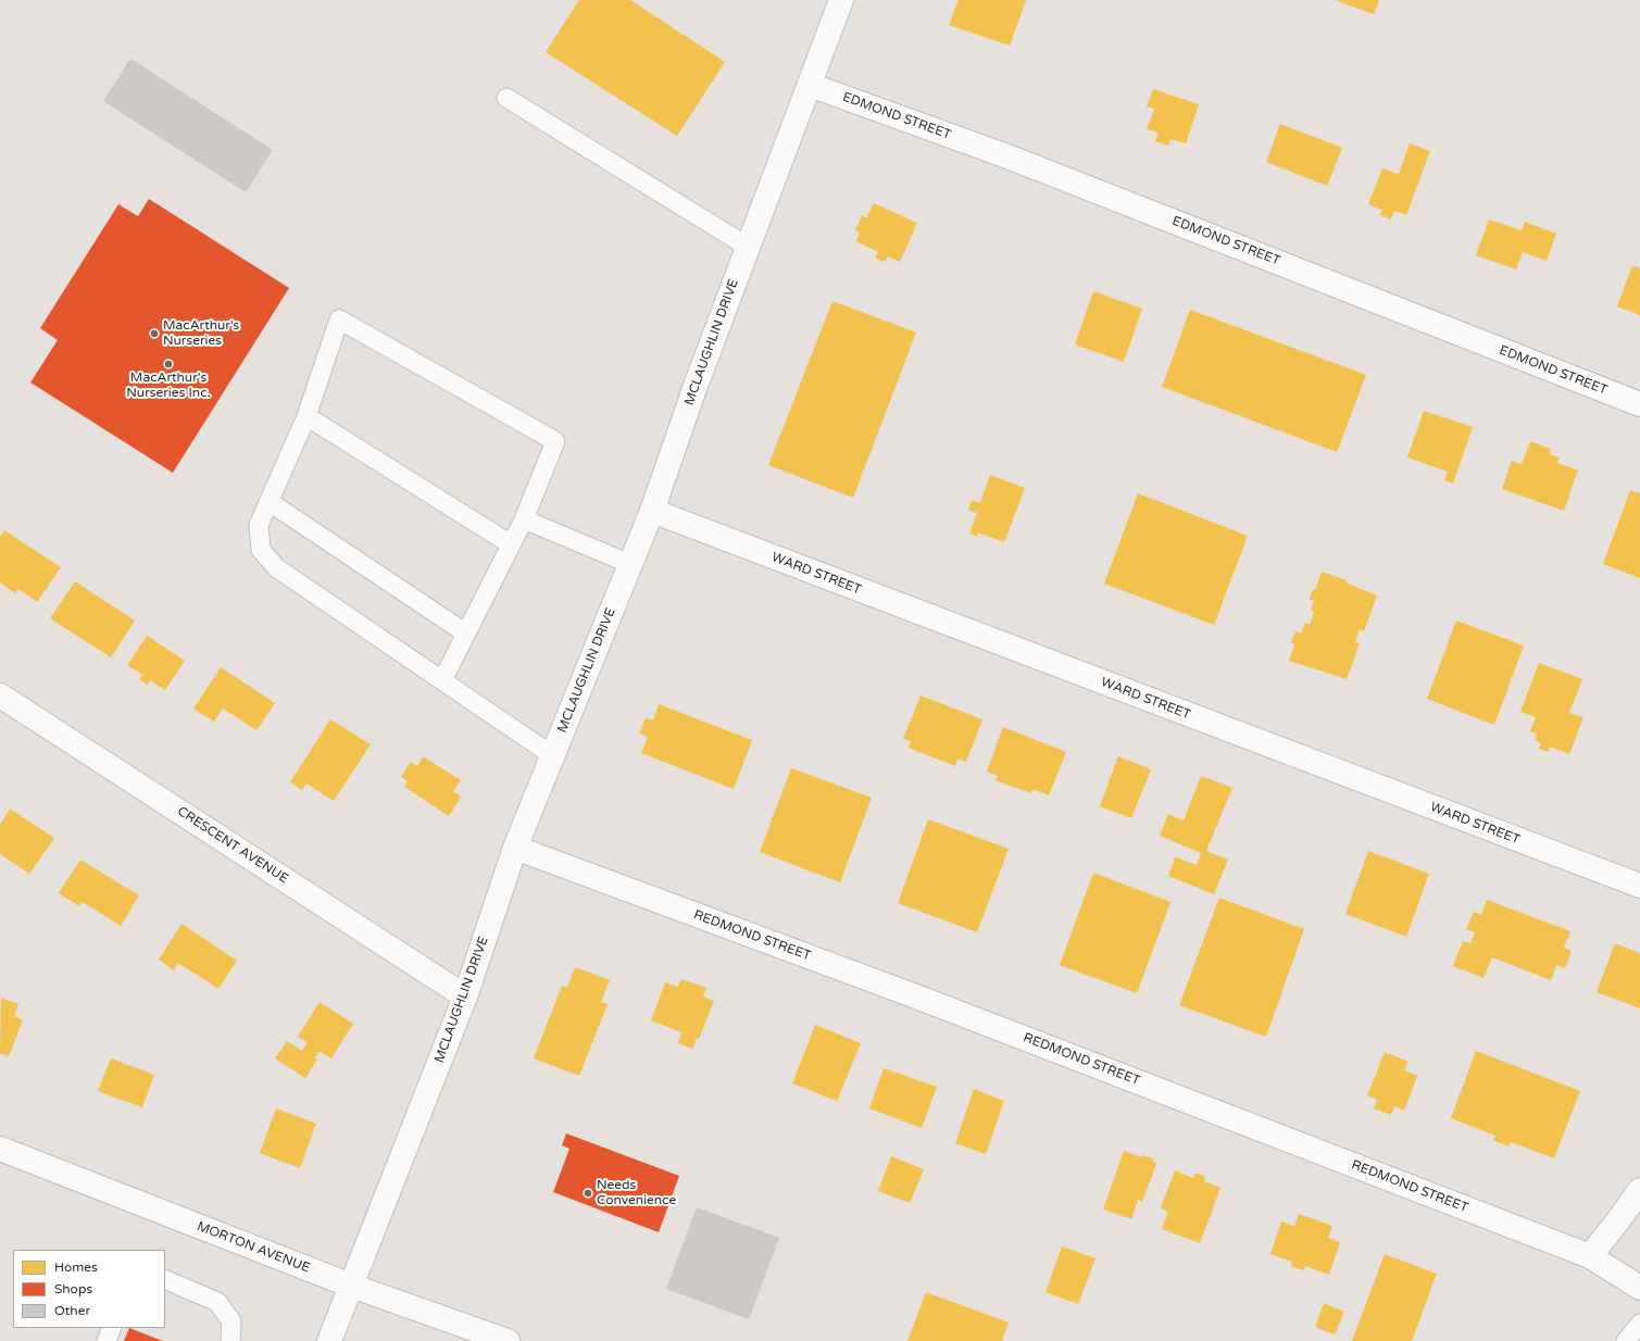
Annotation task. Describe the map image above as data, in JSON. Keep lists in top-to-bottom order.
{
  "streets": {
    "street": [
      "EDMOND STREET",
      "MCLAUGHLIN DRIVE",
      "WARD STREET",
      "CRESCENT AVENUE",
      "REDMOND STREET",
      "MORTON AVENUE"
    ]
  },
  "crossings": [
    ["EDMOND STREET", "MCLAUGHLIN DRIVE"],
    ["MCLAUGHLIN DRIVE", "WARD STREET"],
    ["MCLAUGHLIN DRIVE", "CRESCENT AVENUE"],
    ["MCLAUGHLIN DRIVE", "REDMOND STREET"],
    ["MCLAUGHLIN DRIVE", "MORTON AVENUE"]
  ],
  "places": ["MacArthur's Nurseries", "MacArthur's Nurseries Inc.", "Needs Convenience"],
  "legend": ["Homes", "Shops", "Other"]
}
